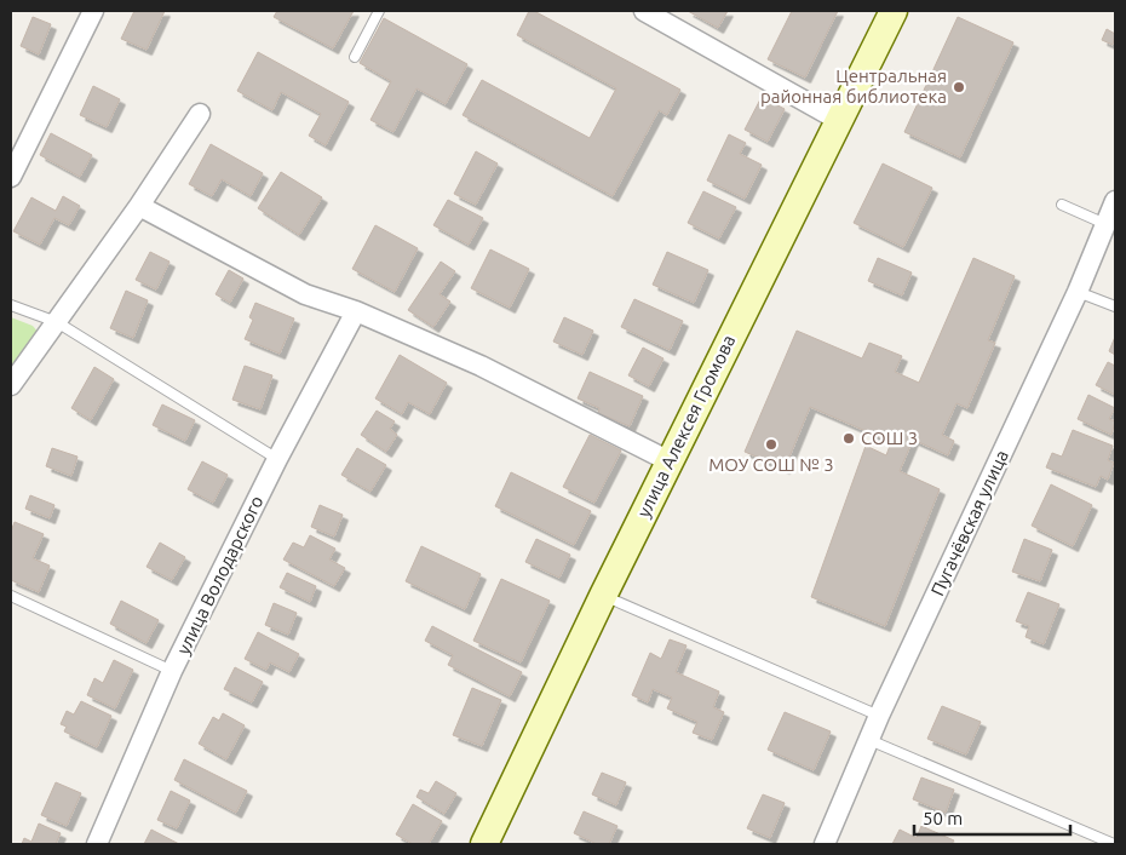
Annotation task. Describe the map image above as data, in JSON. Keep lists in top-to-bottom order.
{
  "streets": {
    "street": ["улица Алексея Громова", "Пугачёвская улица", "улица Володарского"]
  },
  "places": ["Центральная районная библиотека", "СОШ 3", "МОУ СОШ № 3"],
  "scale_bar": "50 m"
}
